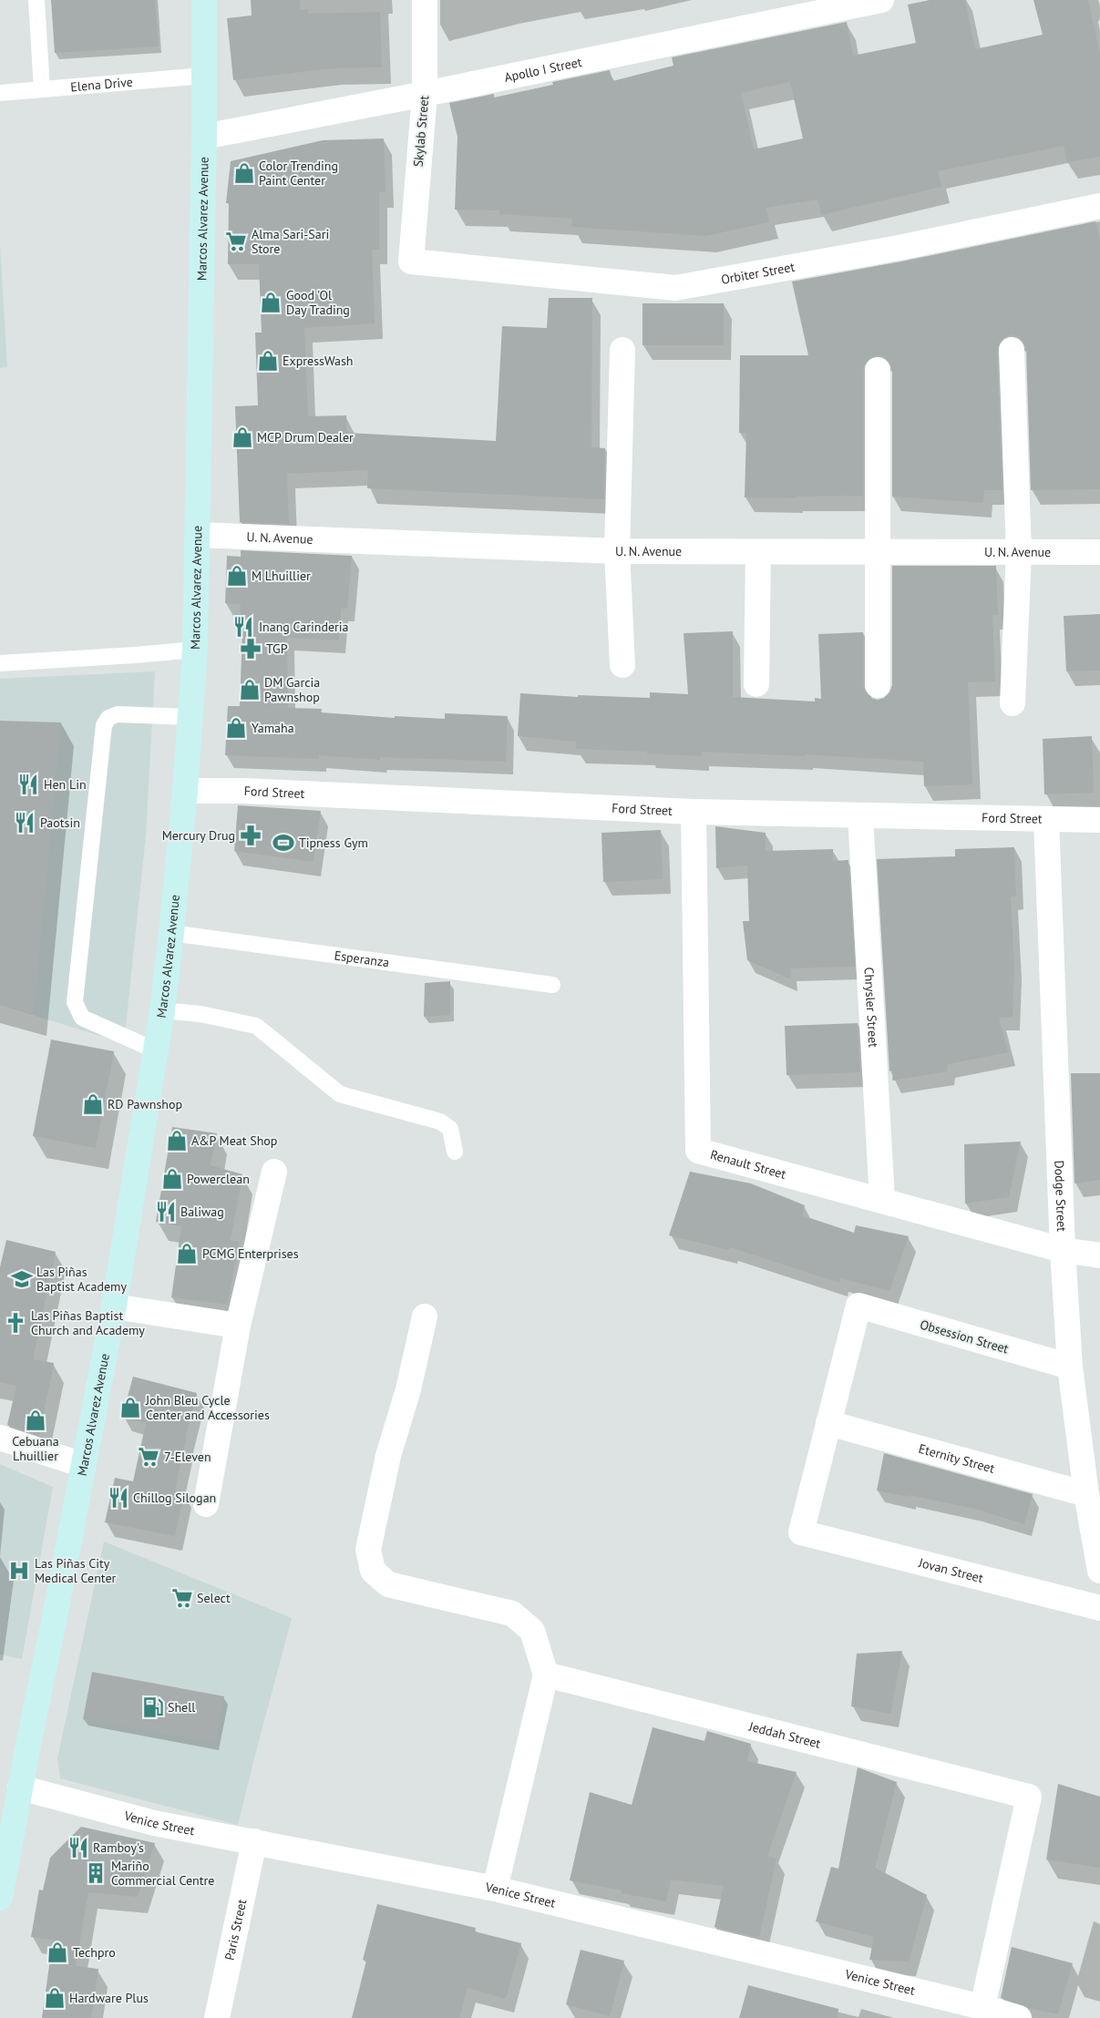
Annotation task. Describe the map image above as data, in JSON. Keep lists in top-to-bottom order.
{
  "streets": {
    "main road": ["Marcos Alvarez Avenue"],
    "street": [
      "Apollo I Street",
      "Skylab Street",
      "Orbiter Street",
      "U. N. Avenue",
      "Ford Street",
      "Chrysler Street",
      "Renault Street",
      "Dodge Street",
      "Obsession Street",
      "Eternity Street",
      "Jovan Street",
      "Jeddah Street",
      "Venice Street",
      "Paris Street"
    ],
    "lane": ["Elena Drive", "Esperanza"]
  },
  "crossings": [
    ["Apollo I Street", "Skylab Street"],
    ["Apollo I Street", "Marcos Alvarez Avenue"],
    ["Elena Drive", "Marcos Alvarez Avenue"],
    ["Skylab Street", "Orbiter Street"],
    ["Marcos Alvarez Avenue", "U. N. Avenue"],
    ["Marcos Alvarez Avenue", "Ford Street"],
    ["Marcos Alvarez Avenue", "Esperanza"],
    ["Marcos Alvarez Avenue", "Venice Street"],
    ["Ford Street", "Chrysler Street"],
    ["Ford Street", "Renault Street"],
    ["Ford Street", "Dodge Street"],
    ["Chrysler Street", "Renault Street"],
    ["Renault Street", "Dodge Street"],
    ["Dodge Street", "Obsession Street"],
    ["Dodge Street", "Eternity Street"],
    ["Obsession Street", "Eternity Street"],
    ["Obsession Street", "Jovan Street"],
    ["Eternity Street", "Jovan Street"],
    ["Jeddah Street", "Venice Street"],
    ["Venice Street", "Paris Street"]
  ],
  "places": {
    "shop": [
      "Color Trending Paint Center",
      "Good 'Ol Day Trading",
      "ExpressWash",
      "MCP Drum Dealer",
      "M Lhuillier",
      "DM Garcia Pawnshop",
      "Yamaha",
      "RD Pawnshop",
      "A&P Meat Shop",
      "Powerclean",
      "PCMG Enterprises",
      "John Bleu Cycle Center and Accessories",
      "Cebuana Lhuillier",
      "Techpro",
      "Hardware Plus"
    ],
    "supermarket": ["Alma Sari-Sari Store", "7-Eleven", "Select"],
    "restaurant": [
      "Inang Carinderia",
      "Hen Lin",
      "Paotsin",
      "Baliwag",
      "Chillog Silogan",
      "Ramboy's"
    ],
    "pharmacy": ["TGP", "Mercury Drug"],
    "sports": ["Tipness Gym"],
    "school or university": ["Las Piñas Baptist Academy"],
    "church": ["Las Piñas Baptist Church and Academy"],
    "hospital": ["Las Piñas City Medical Center"],
    "fuel station": ["Shell"],
    "building": ["Mariño Commercial Centre"]
  }
}
